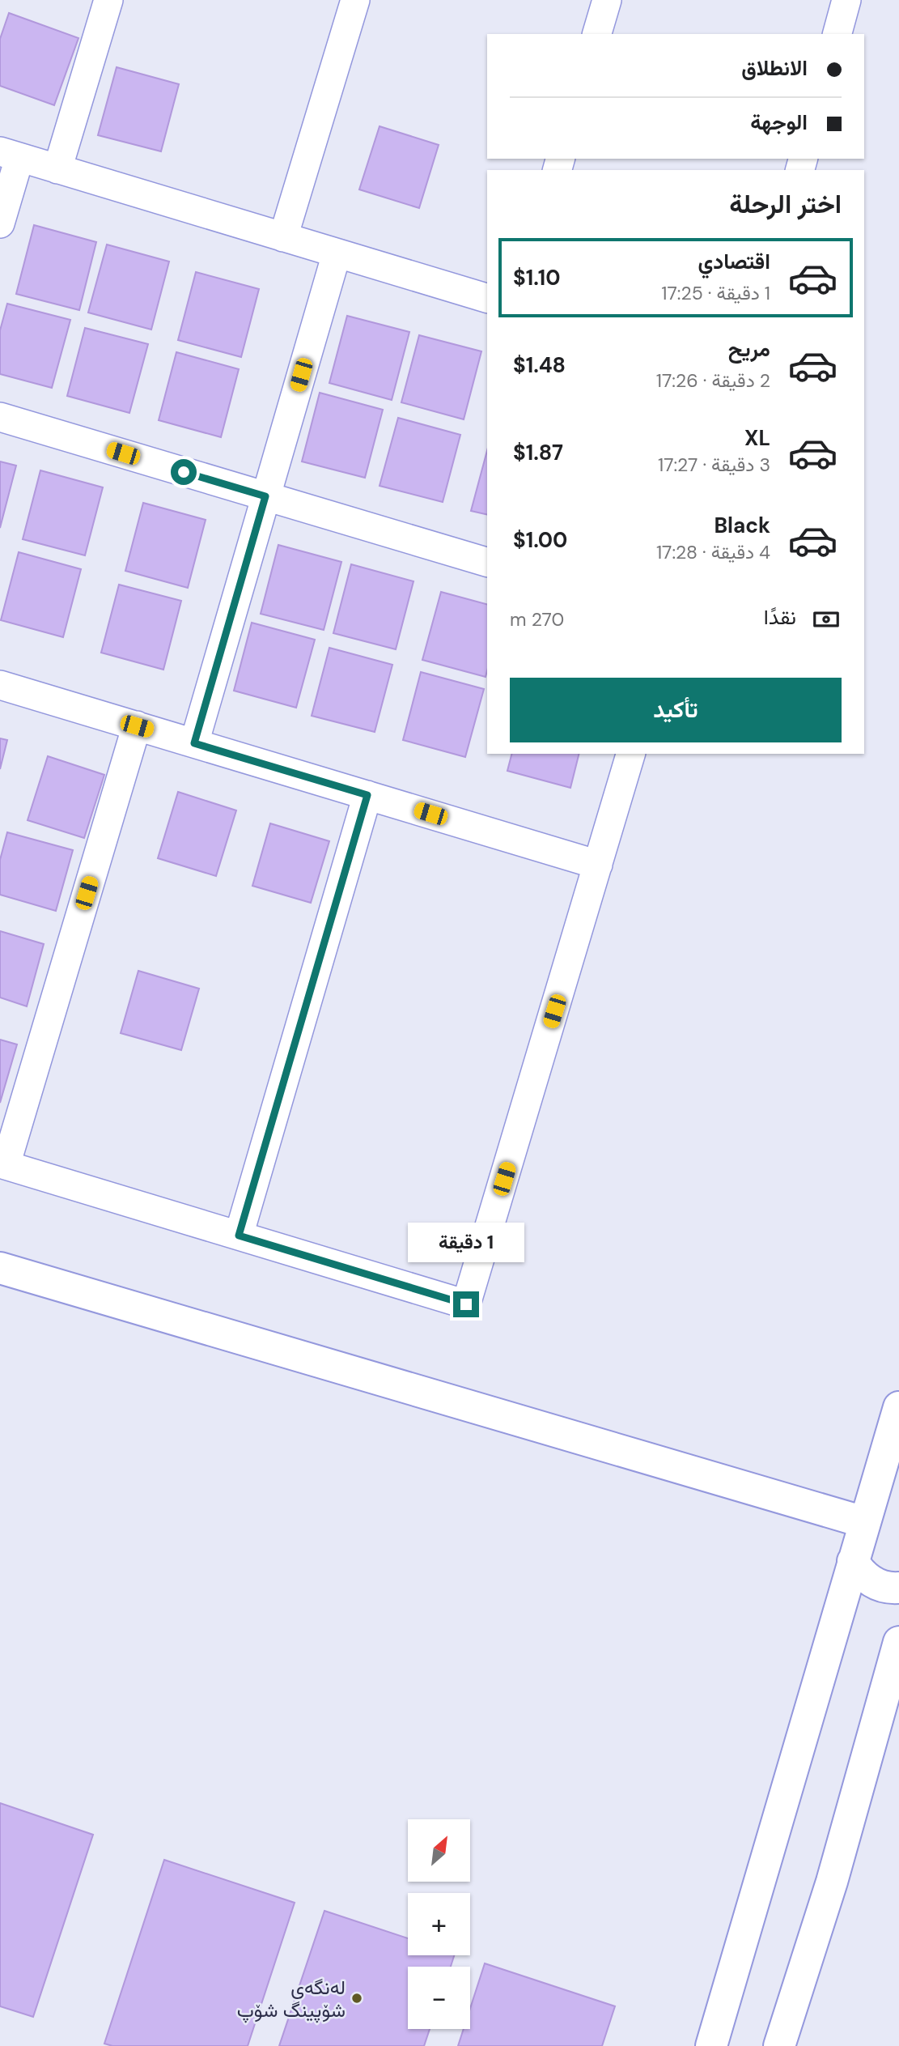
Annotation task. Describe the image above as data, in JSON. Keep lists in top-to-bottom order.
{
  "places": ["لەنگەی شۆپینگ شۆپ"],
  "north": "top right",
  "page": {
    "banner": ["الانطلاق", "الوجهة"],
    "heading": "اختر الرحلة",
    "list": [
      {
        "name": "اقتصادي",
        "note": "1 دقيقة · 17:25",
        "value": "$1.10"
      },
      {
        "name": "مريح",
        "note": "2 دقيقة · 17:26",
        "value": "$1.48"
      },
      {
        "name": "XL",
        "note": "3 دقيقة · 17:27",
        "value": "$1.87"
      },
      {
        "name": "Black",
        "note": "4 دقيقة · 17:28",
        "value": "$1.00"
      }
    ],
    "pay": ["نقدًا", "270 m"],
    "buttons": "تأكيد",
    "bubble": "1 دقيقة",
    "map_buttons": ["+", "−"]
  }
}
